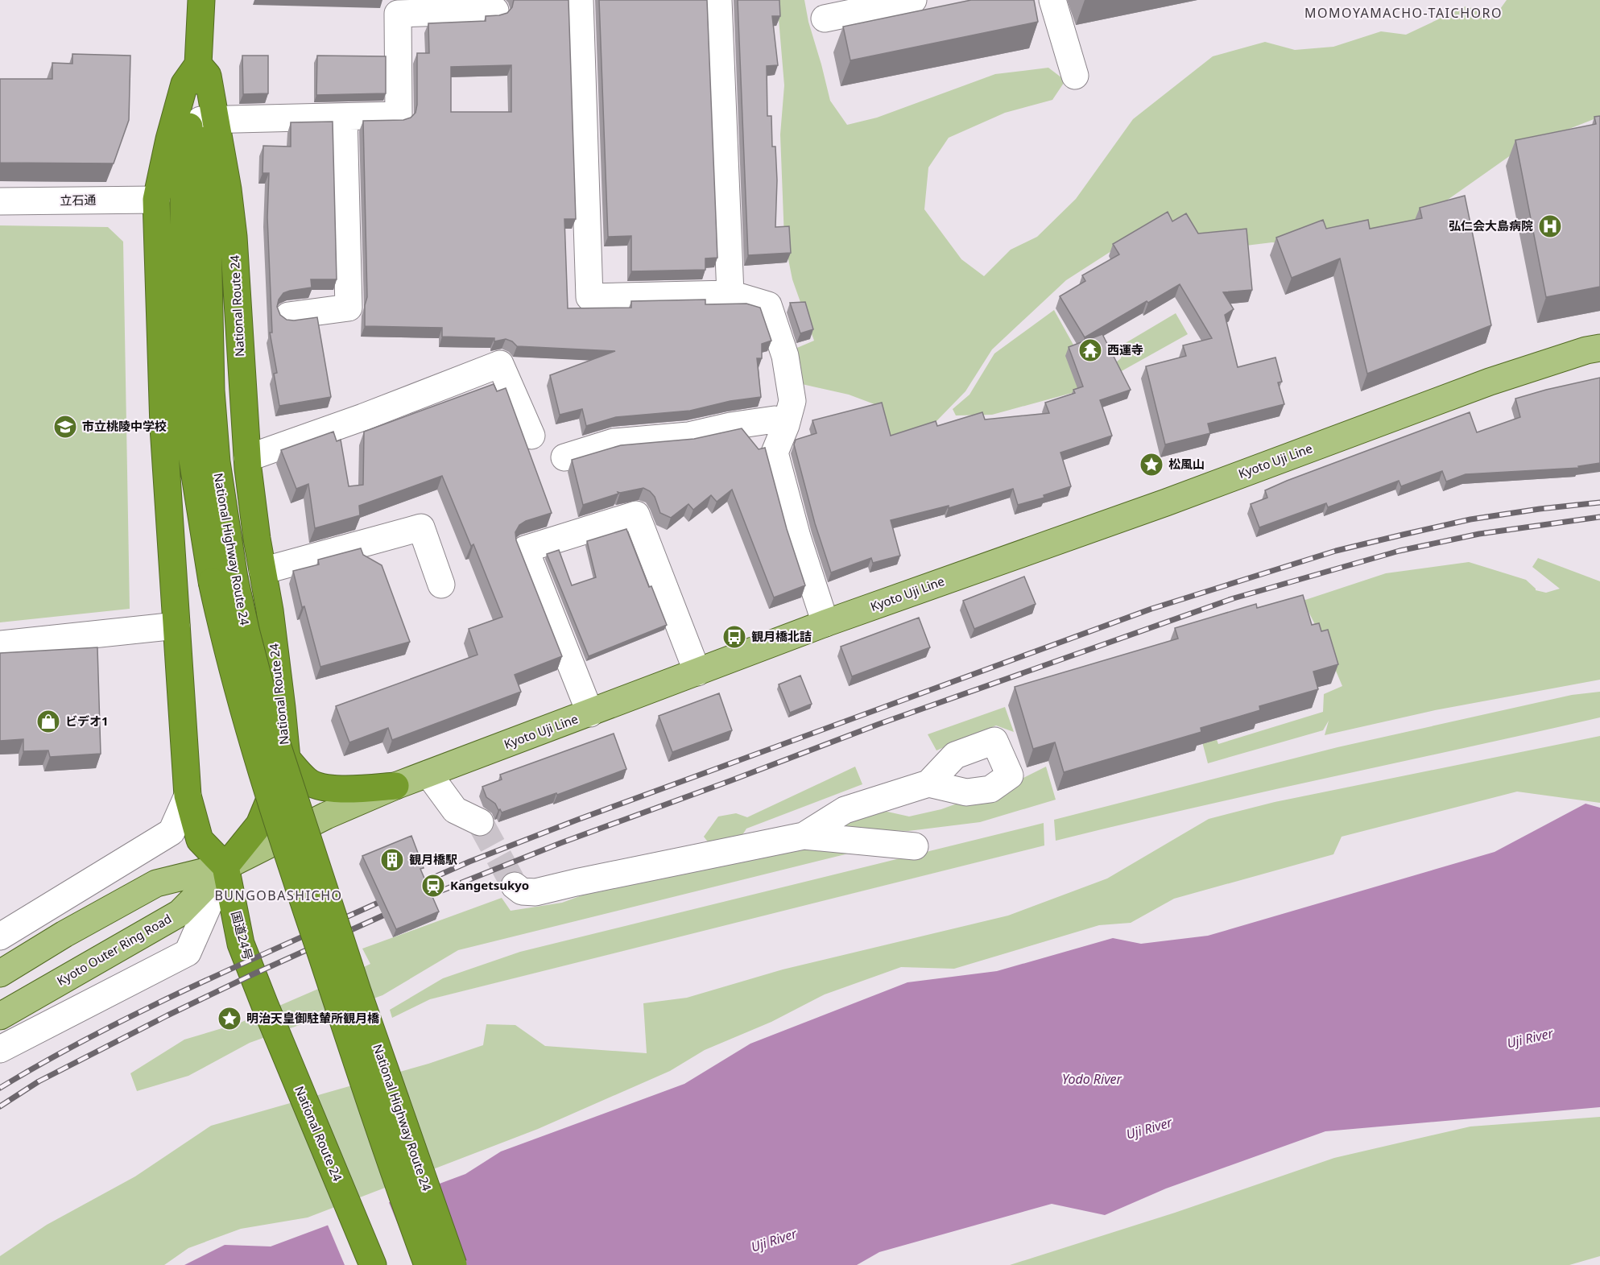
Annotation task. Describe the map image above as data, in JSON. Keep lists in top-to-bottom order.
{
  "streets": {
    "highway": ["National Route 24", "National Highway Route 24", "国道24号"],
    "main road": ["Kyoto Uji Line", "Kyoto Outer Ring Road"],
    "street": ["立石通"]
  },
  "crossings": [
    ["National Route 24", "Kyoto Uji Line"],
    ["National Route 24", "National Highway Route 24"],
    ["National Route 24", "国道24号"],
    ["National Route 24", "Kyoto Outer Ring Road"],
    ["Kyoto Uji Line", "国道24号"],
    ["Kyoto Uji Line", "Kyoto Outer Ring Road"],
    ["国道24号", "Kyoto Outer Ring Road"]
  ],
  "districts": ["MOMOYAMACHO-TAICHORO", "BUNGOBASHICHO"],
  "water": ["Uji River", "Yodo River"],
  "places": {
    "hospital": ["弘仁会大島病院"],
    "temple": ["西運寺"],
    "school or university": ["市立桃陵中学校"],
    "place": ["松風山", "明治天皇御駐輦所観月橋"],
    "bus stop": ["観月橋北詰"],
    "shop": ["ビデオ1"],
    "building": ["観月橋駅"],
    "station": ["Kangetsukyo"]
  }
}
